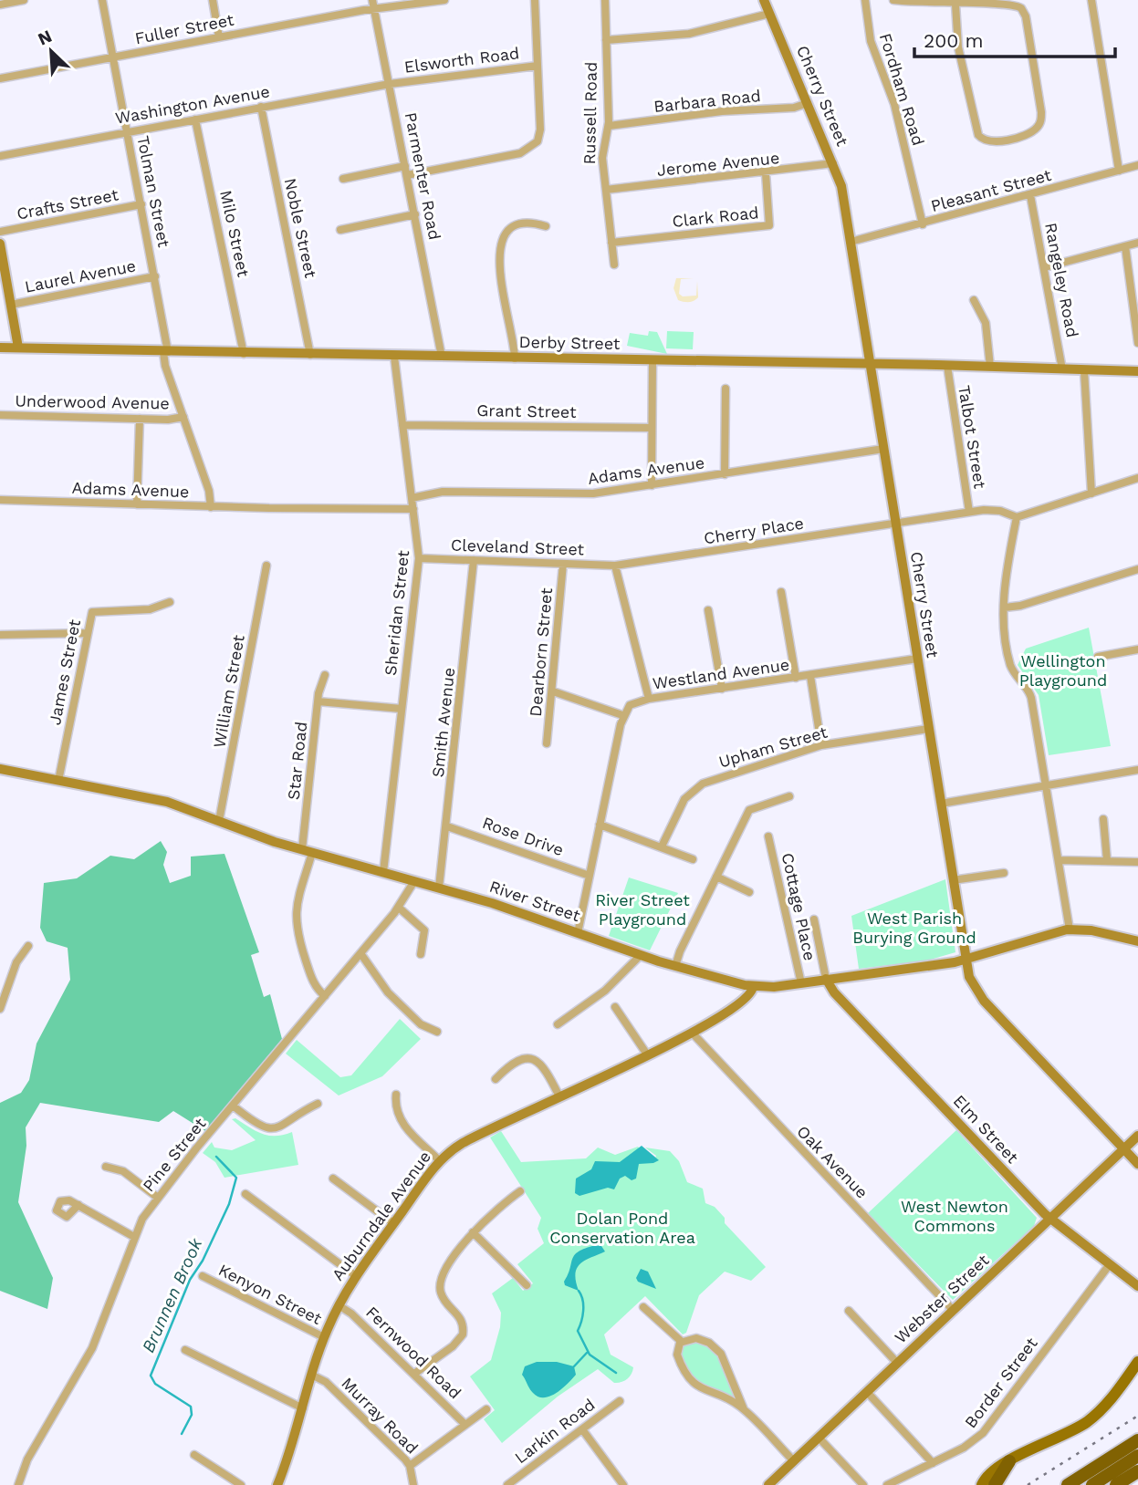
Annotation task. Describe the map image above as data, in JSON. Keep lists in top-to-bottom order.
{
  "streets": {
    "street": [
      "Fuller Street",
      "Elsworth Road",
      "Fordham Road",
      "Cherry Street",
      "Barbara Road",
      "Washington Avenue",
      "Russell Road",
      "Jerome Avenue",
      "Parmenter Road",
      "Pleasant Street",
      "Tolman Street",
      "Crafts Street",
      "Clark Road",
      "Noble Street",
      "Milo Street",
      "Laurel Avenue",
      "Rangeley Road",
      "Derby Street",
      "Underwood Avenue",
      "Grant Street",
      "Talbot Street",
      "Adams Avenue",
      "Cherry Place",
      "Cleveland Street",
      "Sheridan Street",
      "Dearborn Street",
      "James Street",
      "Westland Avenue",
      "William Street",
      "Smith Avenue",
      "Upham Street",
      "Star Road",
      "Rose Drive",
      "River Street",
      "Cottage Place",
      "Elm Street",
      "Pine Street",
      "Oak Avenue",
      "Auburndale Avenue",
      "Kenyon Street",
      "Webster Street",
      "Fernwood Road",
      "Border Street",
      "Murray Road",
      "Larkin Road"
    ]
  },
  "crossings": [
    ["Fuller Street", "Parmenter Road"],
    ["Fuller Street", "Tolman Street"],
    ["Elsworth Road", "Washington Avenue"],
    ["Elsworth Road", "Parmenter Road"],
    ["Fordham Road", "Pleasant Street"],
    ["Cherry Street", "Barbara Road"],
    ["Cherry Street", "Jerome Avenue"],
    ["Cherry Street", "Pleasant Street"],
    ["Cherry Street", "Derby Street"],
    ["Cherry Street", "Adams Avenue"],
    ["Cherry Street", "Cherry Place"],
    ["Cherry Street", "Westland Avenue"],
    ["Cherry Street", "Upham Street"],
    ["Cherry Street", "River Street"],
    ["Cherry Street", "Webster Street"],
    ["Barbara Road", "Russell Road"],
    ["Washington Avenue", "Parmenter Road"],
    ["Washington Avenue", "Tolman Street"],
    ["Washington Avenue", "Noble Street"],
    ["Washington Avenue", "Milo Street"],
    ["Russell Road", "Jerome Avenue"],
    ["Russell Road", "Clark Road"],
    ["Jerome Avenue", "Clark Road"],
    ["Parmenter Road", "Derby Street"],
    ["Pleasant Street", "Rangeley Road"],
    ["Tolman Street", "Crafts Street"],
    ["Tolman Street", "Laurel Avenue"],
    ["Tolman Street", "Derby Street"],
    ["Tolman Street", "Underwood Avenue"],
    ["Tolman Street", "Adams Avenue"],
    ["Noble Street", "Derby Street"],
    ["Milo Street", "Derby Street"],
    ["Rangeley Road", "Derby Street"],
    ["Derby Street", "Talbot Street"],
    ["Derby Street", "Sheridan Street"],
    ["Grant Street", "Sheridan Street"],
    ["Talbot Street", "Cherry Place"],
    ["Adams Avenue", "Sheridan Street"],
    ["Cherry Place", "Cleveland Street"],
    ["Cleveland Street", "Sheridan Street"],
    ["Cleveland Street", "Dearborn Street"],
    ["Cleveland Street", "Smith Avenue"],
    ["Sheridan Street", "River Street"],
    ["James Street", "River Street"],
    ["William Street", "River Street"],
    ["Smith Avenue", "Rose Drive"],
    ["Smith Avenue", "River Street"],
    ["Star Road", "River Street"],
    ["Star Road", "Pine Street"],
    ["River Street", "Cottage Place"],
    ["River Street", "Elm Street"],
    ["River Street", "Pine Street"],
    ["River Street", "Auburndale Avenue"],
    ["Elm Street", "Webster Street"],
    ["Elm Street", "Border Street"],
    ["Oak Avenue", "Auburndale Avenue"],
    ["Oak Avenue", "Webster Street"],
    ["Auburndale Avenue", "Kenyon Street"],
    ["Auburndale Avenue", "Fernwood Road"],
    ["Auburndale Avenue", "Murray Road"]
  ],
  "water": ["Brunnen Brook"],
  "parks": [
    "Wellington Playground",
    "River Street Playground",
    "West Parish Burying Ground",
    "West Newton Commons",
    "Dolan Pond Conservation Area"
  ],
  "scale_bar": "200 m",
  "north": "top left"
}
